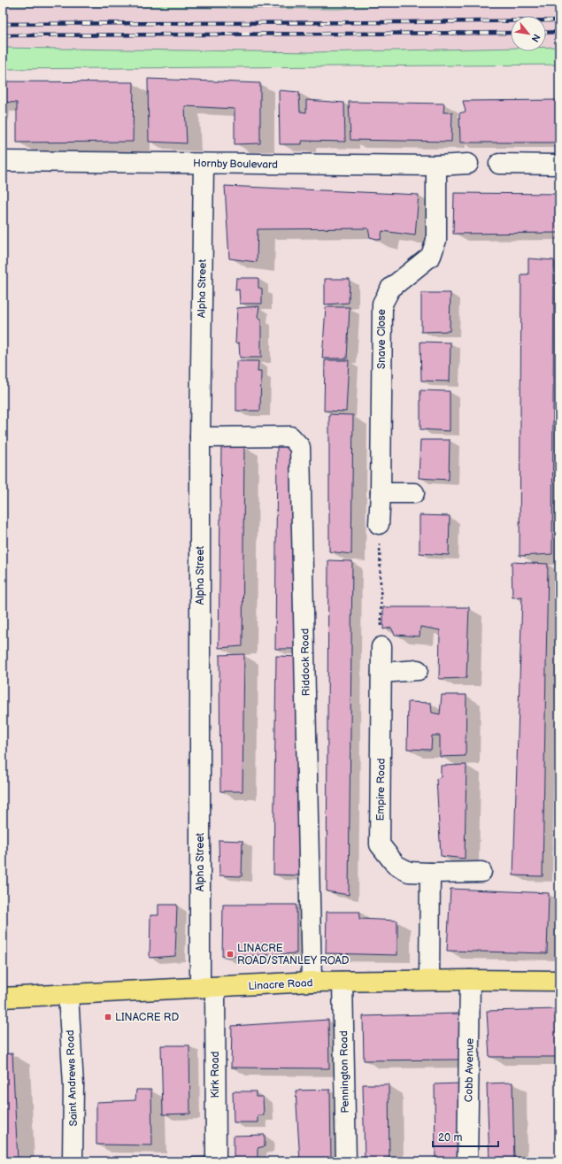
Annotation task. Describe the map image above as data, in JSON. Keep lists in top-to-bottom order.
{
  "streets": {
    "main road": ["Linacre Road"],
    "street": [
      "Hornby Boulevard",
      "Alpha Street",
      "Snave Close",
      "Riddock Road",
      "Empire Road",
      "Cobb Avenue",
      "Pennington Road",
      "Kirk Road",
      "Saint Andrews Road"
    ]
  },
  "crossings": [
    ["Hornby Boulevard", "Alpha Street"],
    ["Hornby Boulevard", "Snave Close"],
    ["Alpha Street", "Riddock Road"],
    ["Alpha Street", "Linacre Road"],
    ["Alpha Street", "Kirk Road"],
    ["Riddock Road", "Linacre Road"],
    ["Linacre Road", "Cobb Avenue"],
    ["Linacre Road", "Pennington Road"],
    ["Linacre Road", "Kirk Road"],
    ["Linacre Road", "Saint Andrews Road"]
  ],
  "places": {
    "transit": ["LINACRE ROAD/STANLEY ROAD", "LINACRE RD"]
  },
  "scale_bar": "20 m",
  "north": "bottom right"
}
